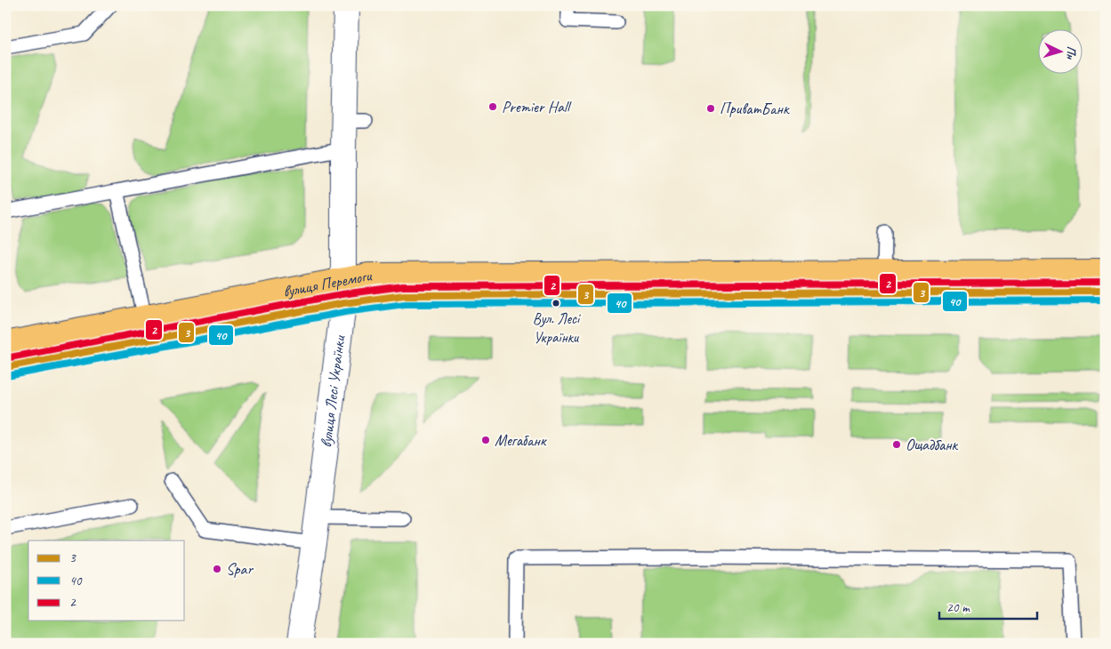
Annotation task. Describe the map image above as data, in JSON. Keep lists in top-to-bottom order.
{
  "streets": {
    "main road": ["вулиця Перемоги"],
    "street": ["вулиця Лесі Українки"]
  },
  "crossings": [
    ["вулиця Перемоги", "вулиця Лесі Українки"]
  ],
  "places": [
    "Premier Hall",
    "ПриватБанк",
    "Вул. Лесі Українки",
    "Мегабанк",
    "Ощадбанк",
    "Spar"
  ],
  "lines": ["transit line 2", "transit line 3", "transit line 40"],
  "legend": ["3", "40", "2"],
  "scale_bar": "20 m",
  "north": "right"
}
